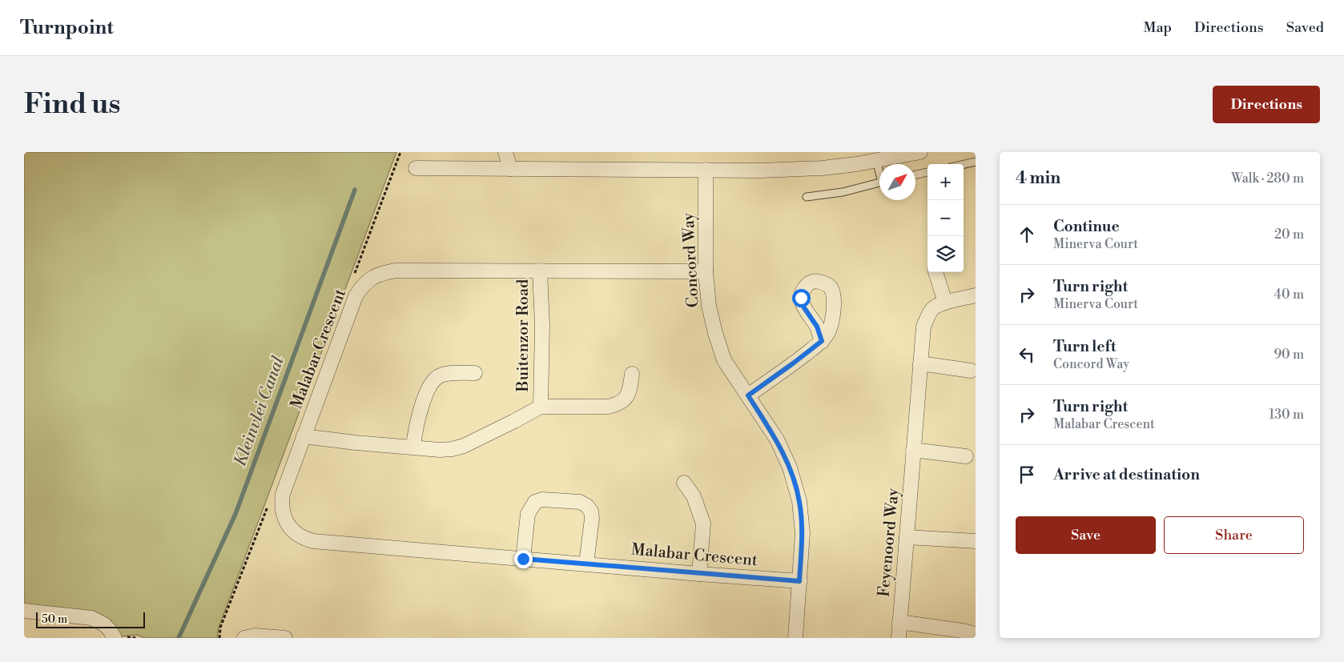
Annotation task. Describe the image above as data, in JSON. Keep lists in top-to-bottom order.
{
  "streets": {
    "street": [
      "Concord Way",
      "Buitenzor Road",
      "Malabar Crescent",
      "Feyenoord Way"
    ]
  },
  "crossings": [
    ["Concord Way", "Malabar Crescent"],
    ["Buitenzor Road", "Malabar Crescent"]
  ],
  "water": ["Kleinvlei Canal"],
  "scale_bar": "50 m",
  "north": "top right",
  "page": {
    "header": "Turnpoint",
    "nav": ["Map", "Directions", "Saved"],
    "buttons": [
      "Directions",
      ["Save", "Share"]
    ],
    "title": "Find us",
    "heading": ["4 min", "Walk · 280 m"],
    "map_buttons": ["+", "−"],
    "list": [
      ["Continue", "Minerva Court", "20 m"],
      ["Turn right", "Minerva Court", "40 m"],
      ["Turn left", "Concord Way", "90 m"],
      ["Turn right", "Malabar Crescent", "130 m"],
      "Arrive at destination"
    ],
    "scale": "50 m"
  }
}
